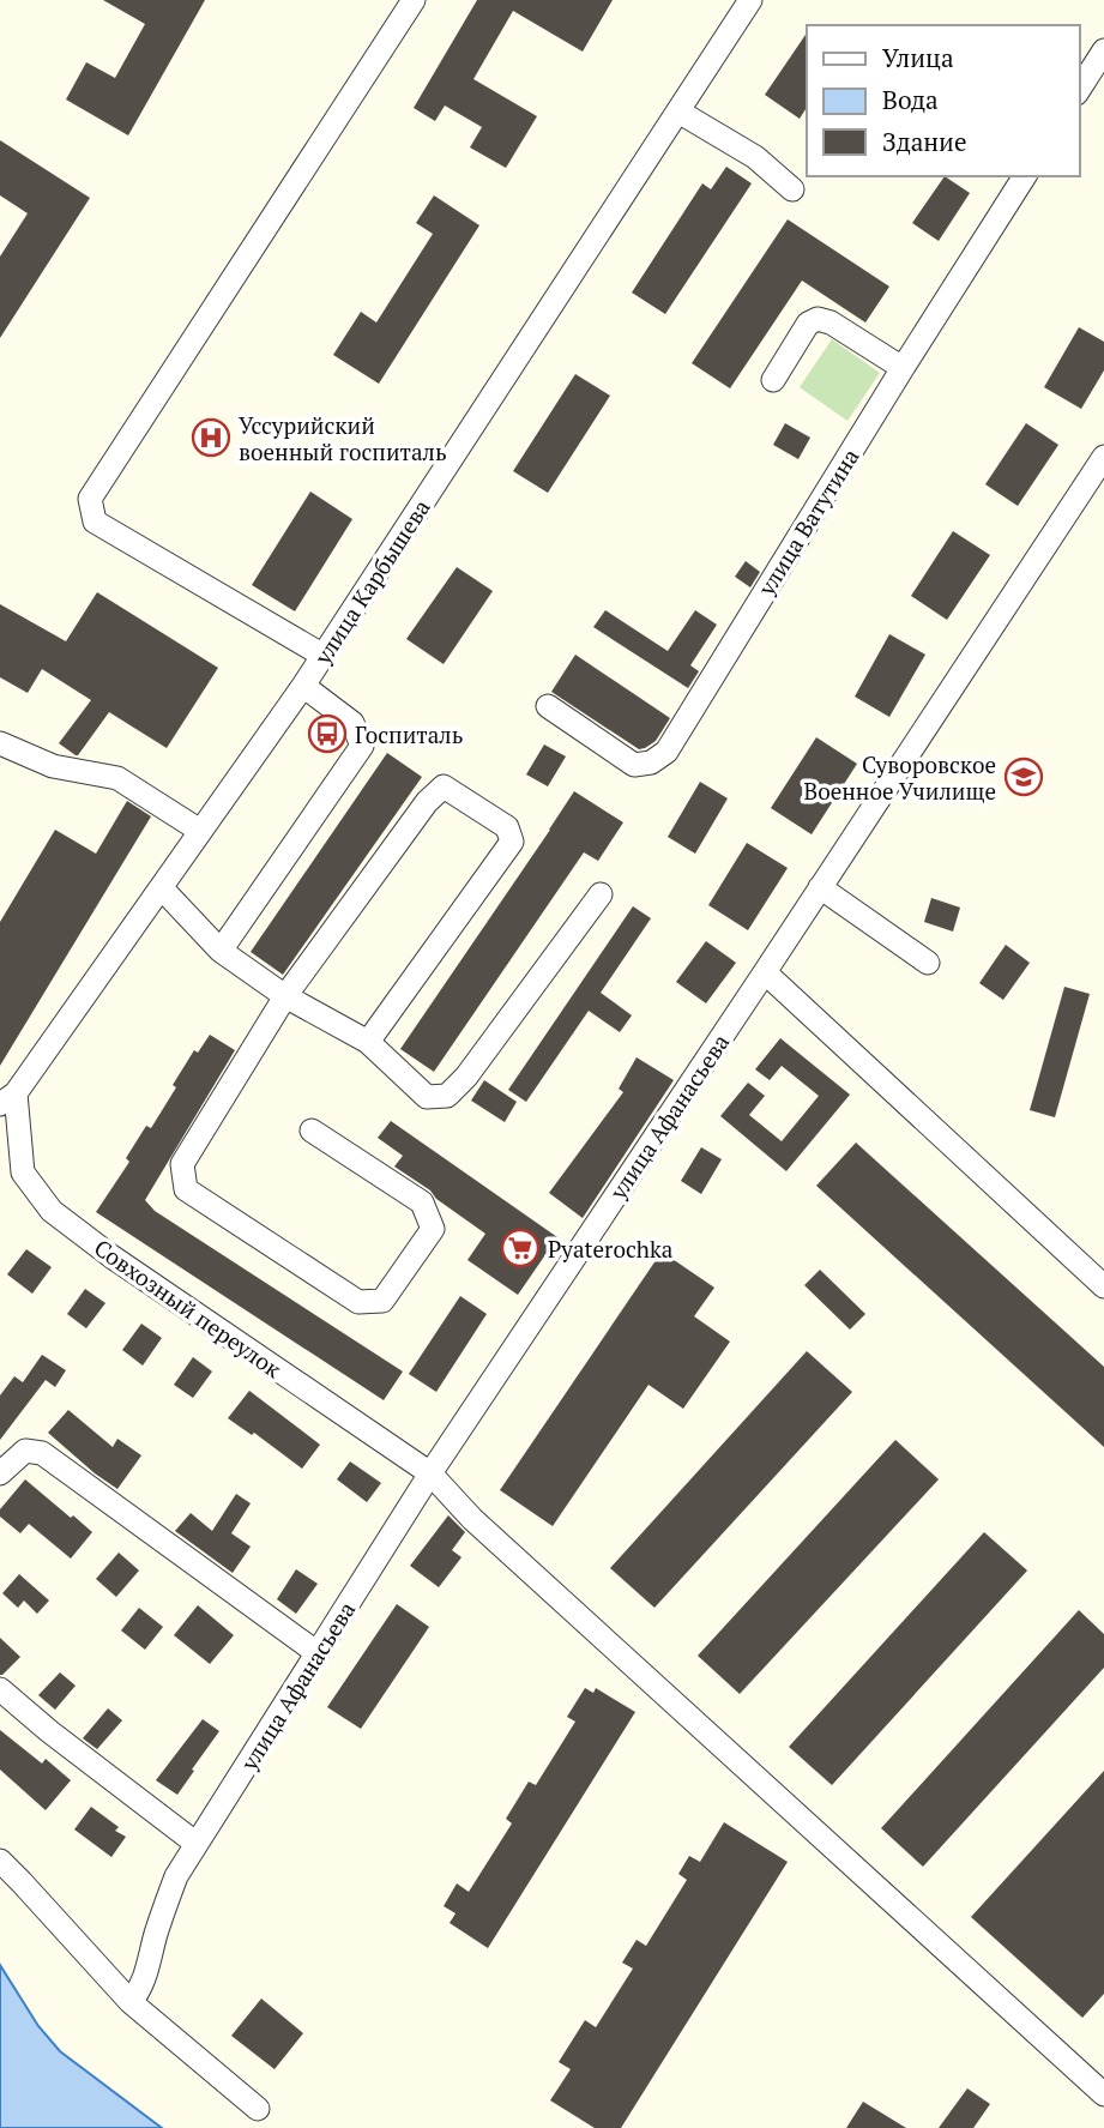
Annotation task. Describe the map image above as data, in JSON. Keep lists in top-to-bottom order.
{
  "streets": {
    "street": [
      "улица Ватутина",
      "улица Карбышева",
      "улица Афанасьева",
      "Совхозный переулок"
    ]
  },
  "crossings": [
    ["улица Карбышева", "Совхозный переулок"],
    ["улица Афанасьева", "Совхозный переулок"]
  ],
  "places": {
    "hospital": ["Уссурийский военный госпиталь"],
    "bus stop": ["Госпиталь"],
    "school or university": ["Суворовское Военное Училище"],
    "supermarket": ["Pyaterochka"]
  },
  "legend": ["Улица", "Вода", "Здание"]
}
